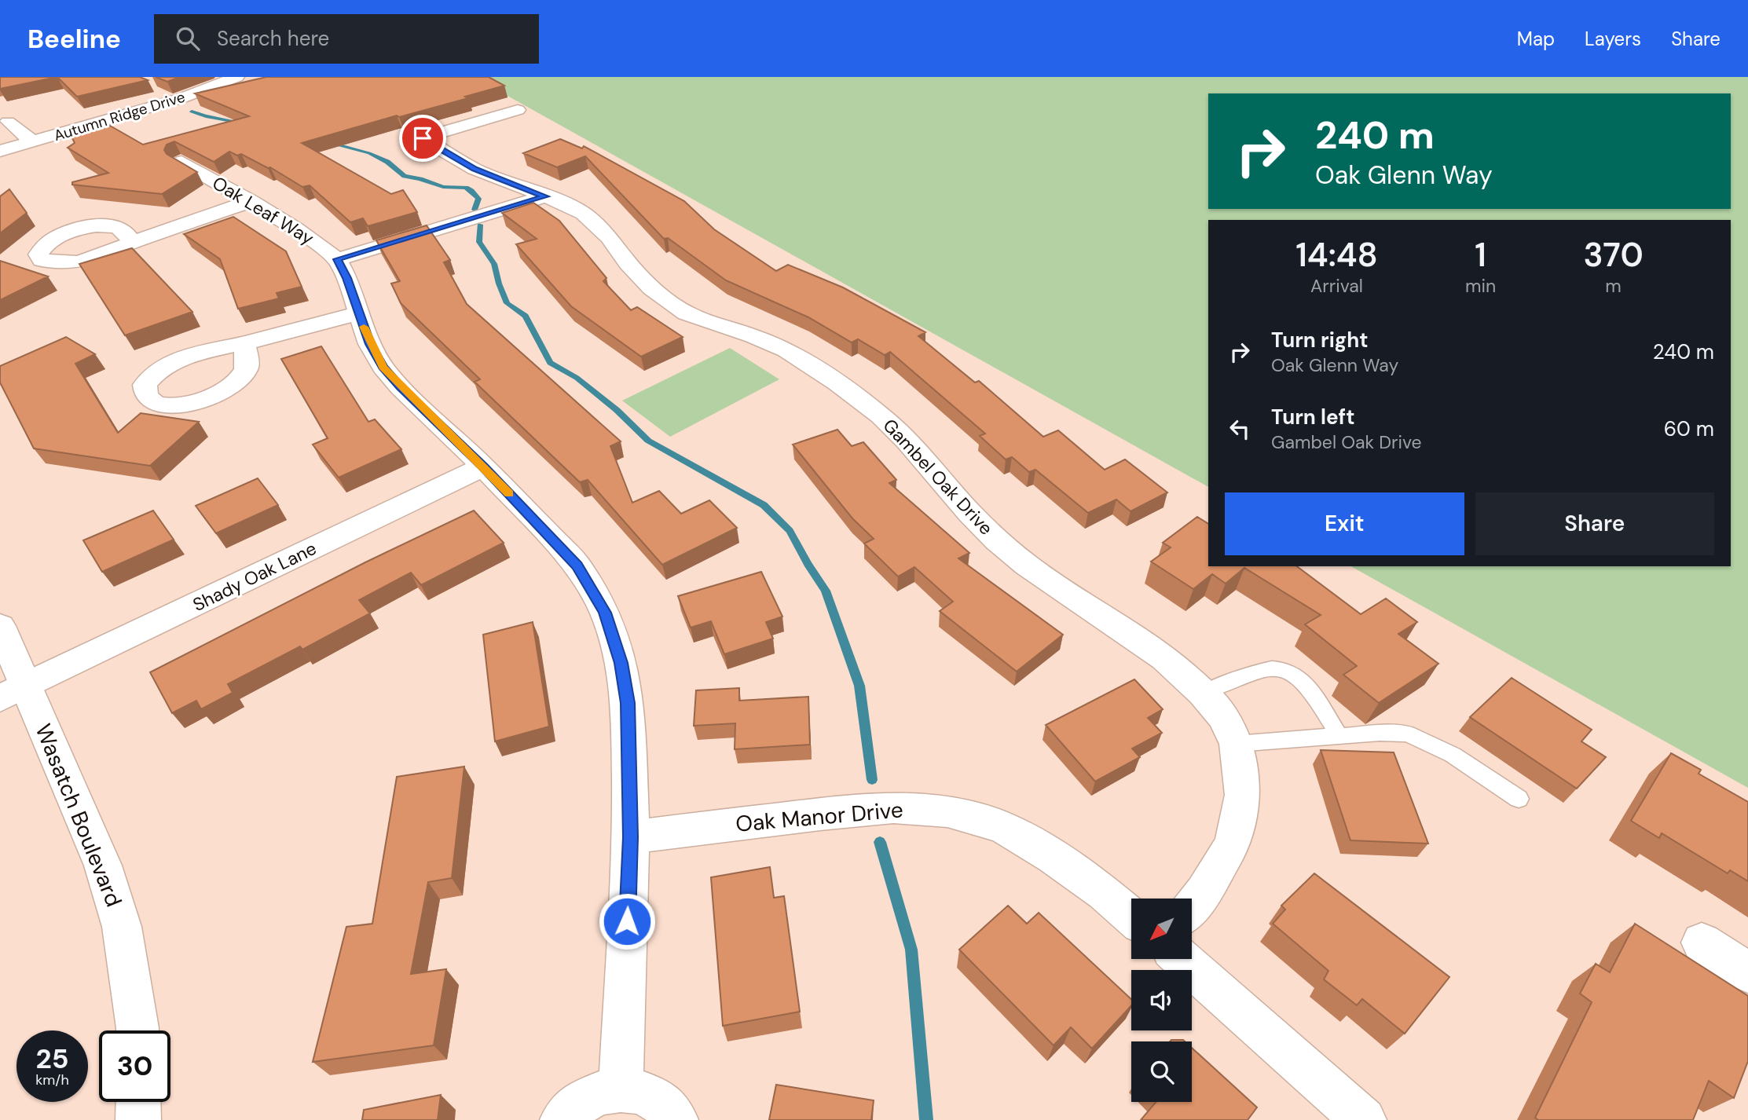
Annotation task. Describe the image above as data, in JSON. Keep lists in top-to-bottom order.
{
  "streets": {
    "street": [
      "Autumn Ridge Drive",
      "Oak Leaf Way",
      "Gambel Oak Drive",
      "Shady Oak Lane",
      "Wasatch Boulevard",
      "Oak Manor Drive"
    ]
  },
  "crossings": [
    ["Oak Leaf Way", "Shady Oak Lane"],
    ["Oak Leaf Way", "Oak Manor Drive"],
    ["Shady Oak Lane", "Wasatch Boulevard"]
  ],
  "north": "bottom left",
  "page": {
    "header": "Beeline",
    "search": "Search here",
    "nav": ["Map", "Layers", "Share"],
    "turn": ["240 m", "Oak Glenn Way"],
    "eta": [
      "14:48",
      "Arrival",
      "1",
      "min",
      "370",
      "m"
    ],
    "list": [
      {
        "name": "Turn right",
        "note": "Oak Glenn Way",
        "value": "240 m"
      },
      {
        "name": "Turn left",
        "note": "Gambel Oak Drive",
        "value": "60 m"
      }
    ],
    "buttons": ["Exit", "Share"],
    "speed": "25 km/h",
    "limit": "30"
  }
}
